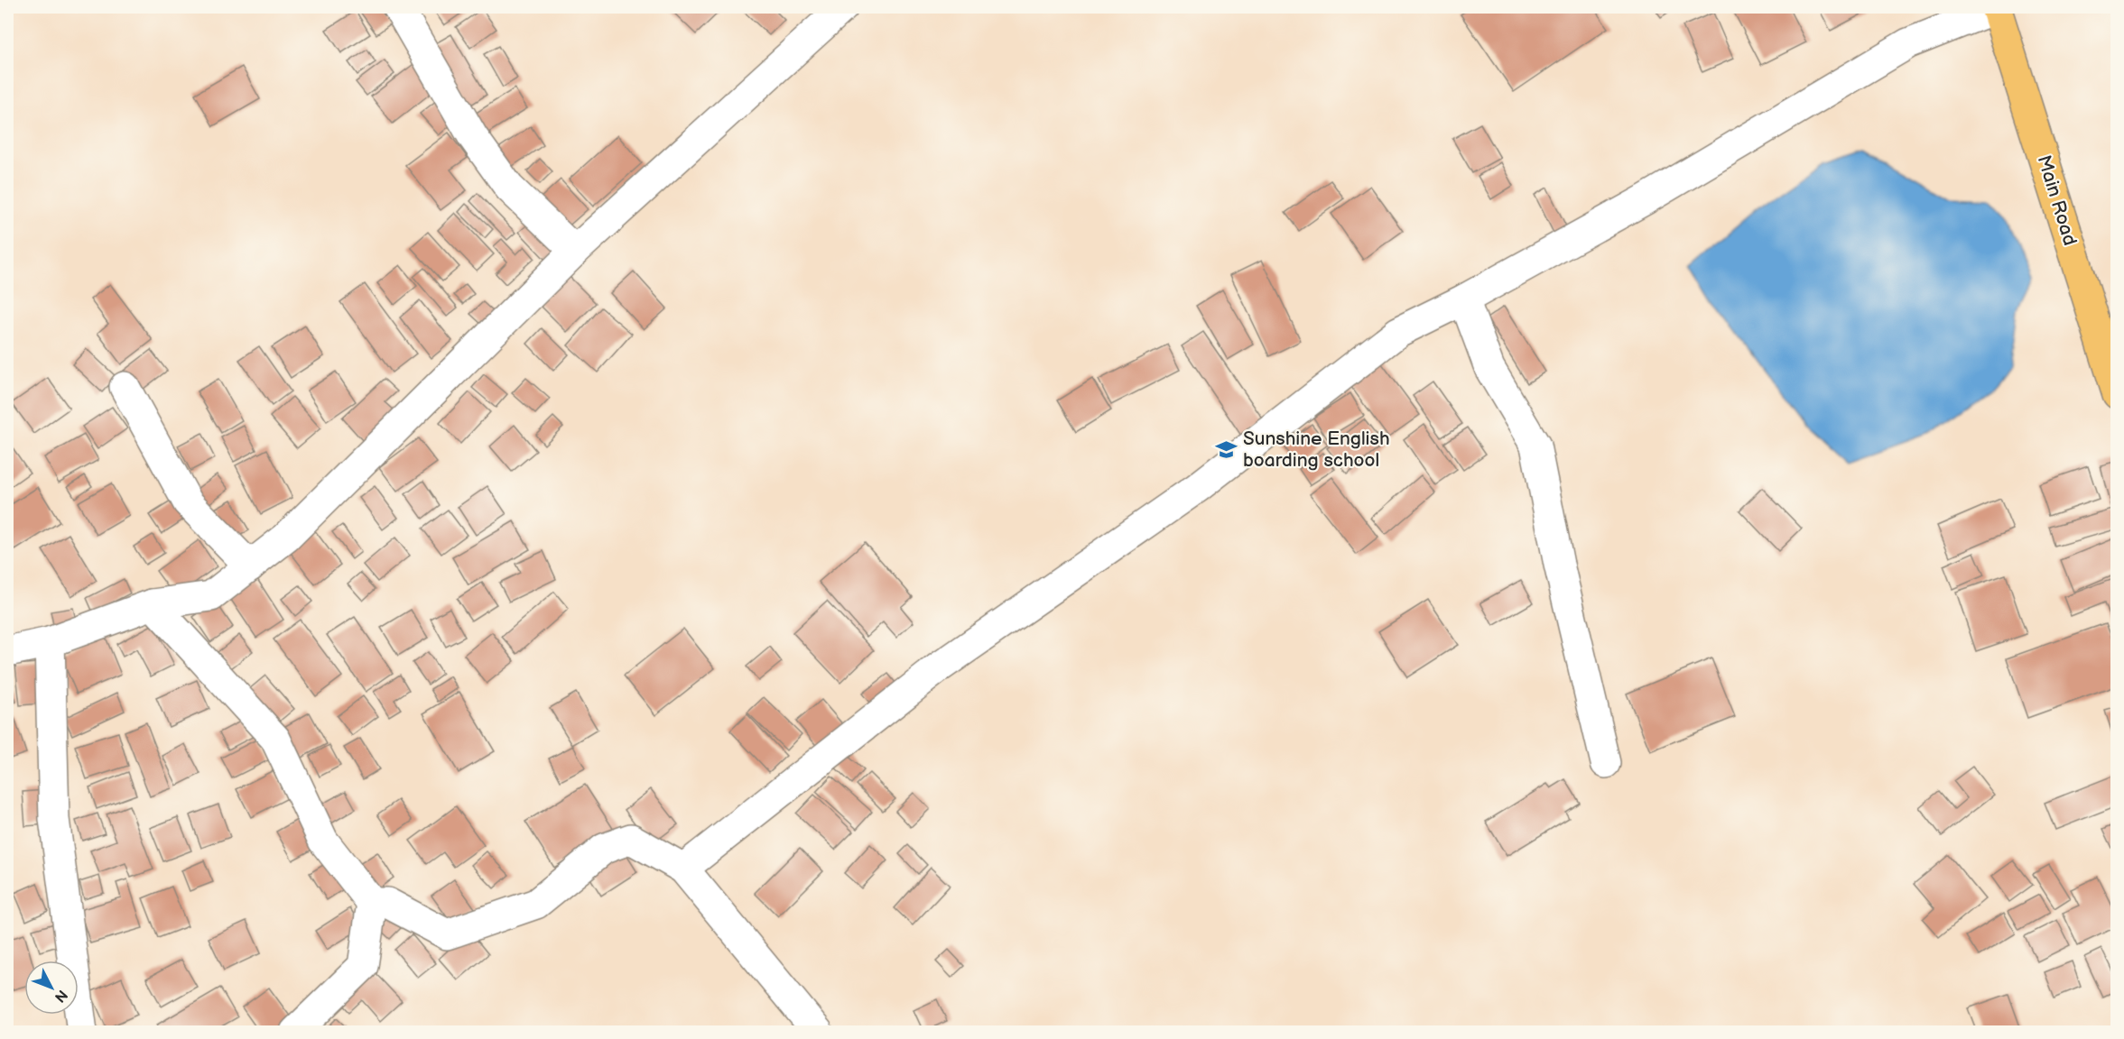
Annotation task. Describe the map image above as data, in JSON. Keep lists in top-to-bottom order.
{
  "streets": {
    "main road": ["Main Road"]
  },
  "places": {
    "school or university": ["Sunshine English boarding school"]
  },
  "north": "bottom right"
}
